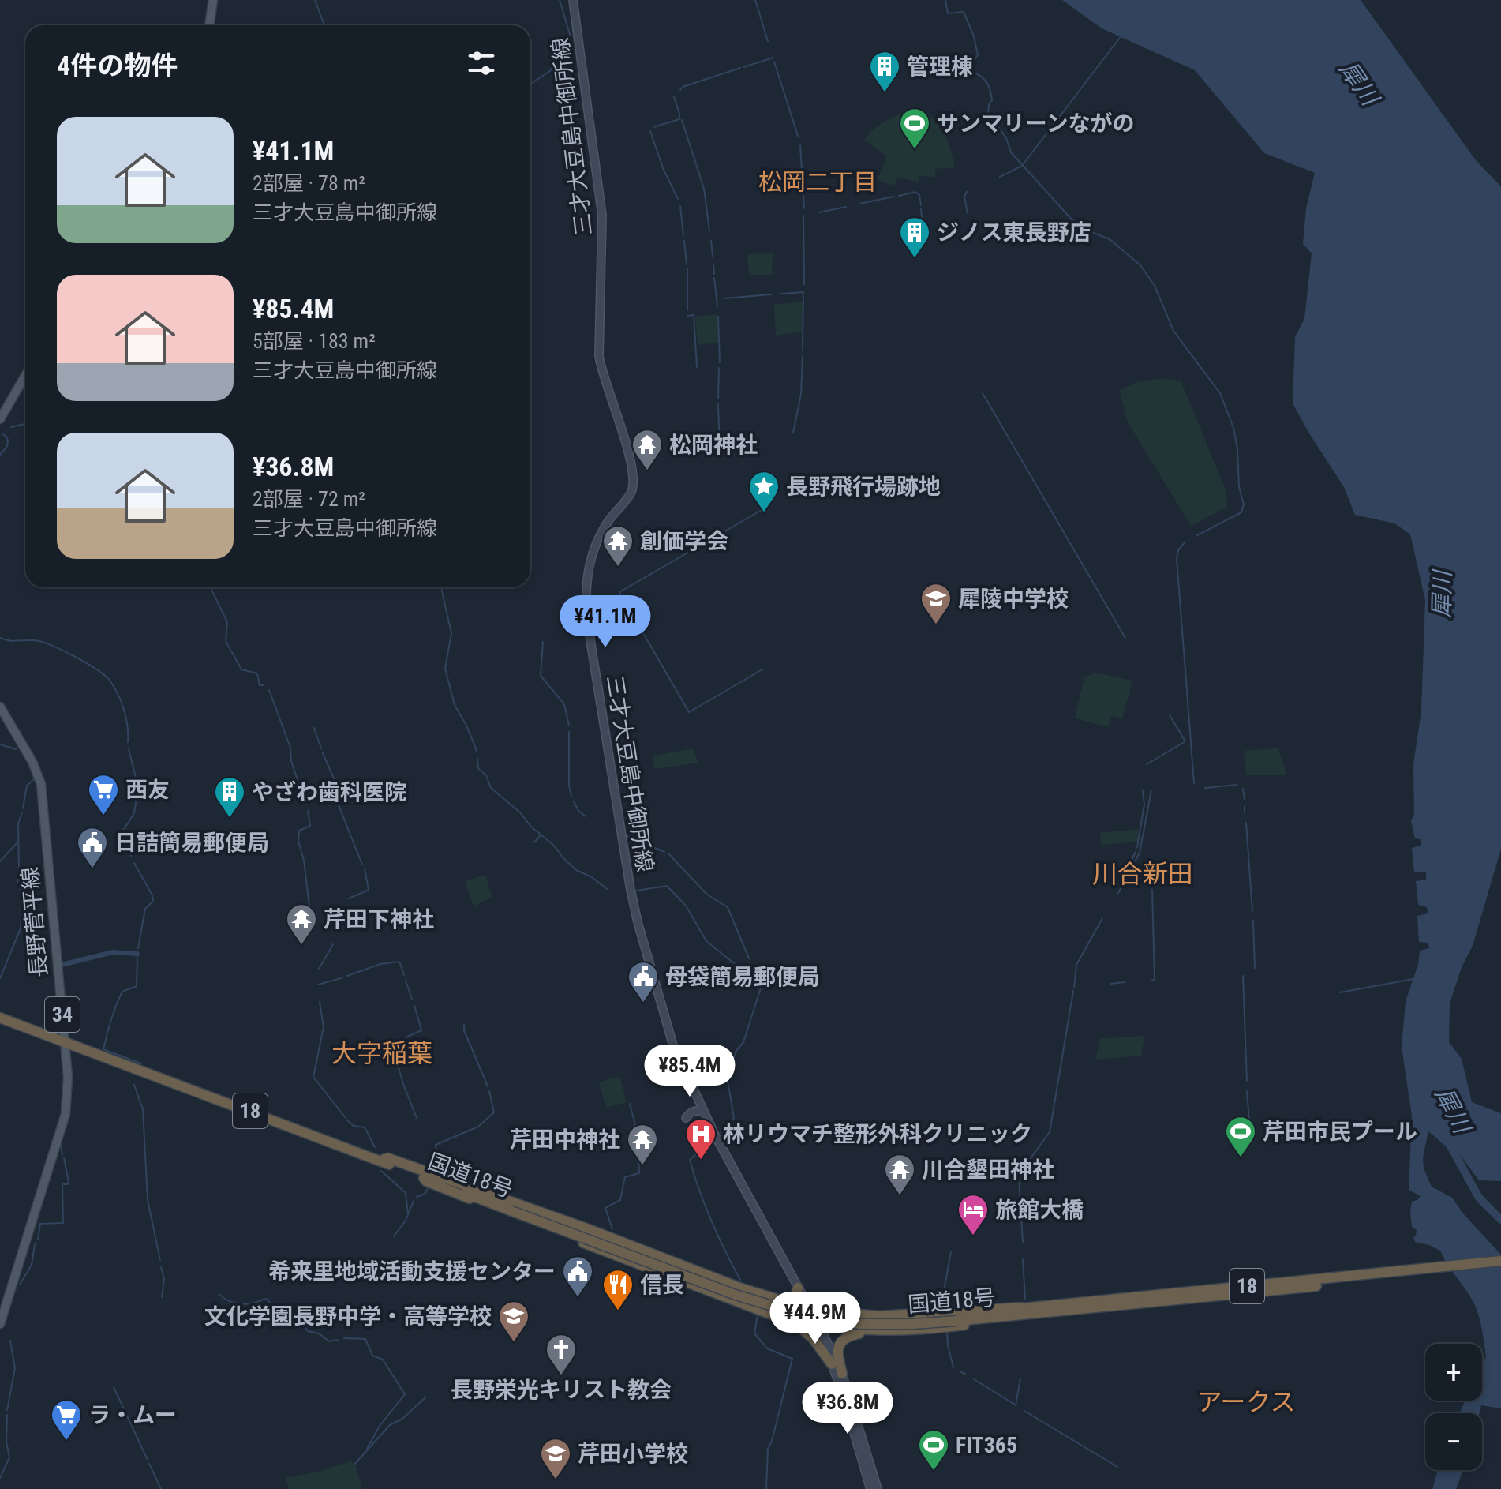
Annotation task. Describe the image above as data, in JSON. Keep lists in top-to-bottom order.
{
  "streets": {
    "highway": ["18", "国道18号"],
    "main road": ["三才大豆島中御所線", "長野菅平線", "34"]
  },
  "crossings": [
    ["三才大豆島中御所線", "18"],
    ["長野菅平線", "国道18号"],
    ["18", "国道18号"]
  ],
  "districts": [
    "松岡二丁目",
    "川合新田",
    "大字稲葉",
    "アークス"
  ],
  "water": ["犀川"],
  "places": {
    "building": ["管理棟", "ジノス東長野店", "やざわ歯科医院"],
    "sports": ["サンマリーンながの", "芹田市民プール", "FIT365"],
    "temple": [
      "松岡神社",
      "創価学会",
      "芹田下神社",
      "芹田中神社",
      "川合墾田神社"
    ],
    "place": ["長野飛行場跡地"],
    "school or university": ["犀陵中学校", "文化学園長野中学・高等学校", "芹田小学校"],
    "supermarket": ["西友", "ラ・ムー"],
    "public building": ["日詰簡易郵便局", "母袋簡易郵便局", "希来里地域活動支援センター"],
    "hospital": ["林リウマチ整形外科クリニック"],
    "hotel": ["旅館大橋"],
    "restaurant": ["信長"],
    "church": ["長野栄光キリスト教会"]
  },
  "page": {
    "heading": "4件の物件",
    "list": [
      {
        "name": "¥41.1M",
        "note": "2部屋 · 78 m² · 三才大豆島中御所線"
      },
      {
        "name": "¥85.4M",
        "note": "5部屋 · 183 m² · 三才大豆島中御所線"
      },
      {
        "name": "¥36.8M",
        "note": "2部屋 · 72 m² · 三才大豆島中御所線"
      }
    ],
    "price": [
      "¥41.1M",
      "¥85.4M",
      "¥44.9M",
      "¥36.8M"
    ],
    "map_buttons": ["+", "−"]
  }
}
